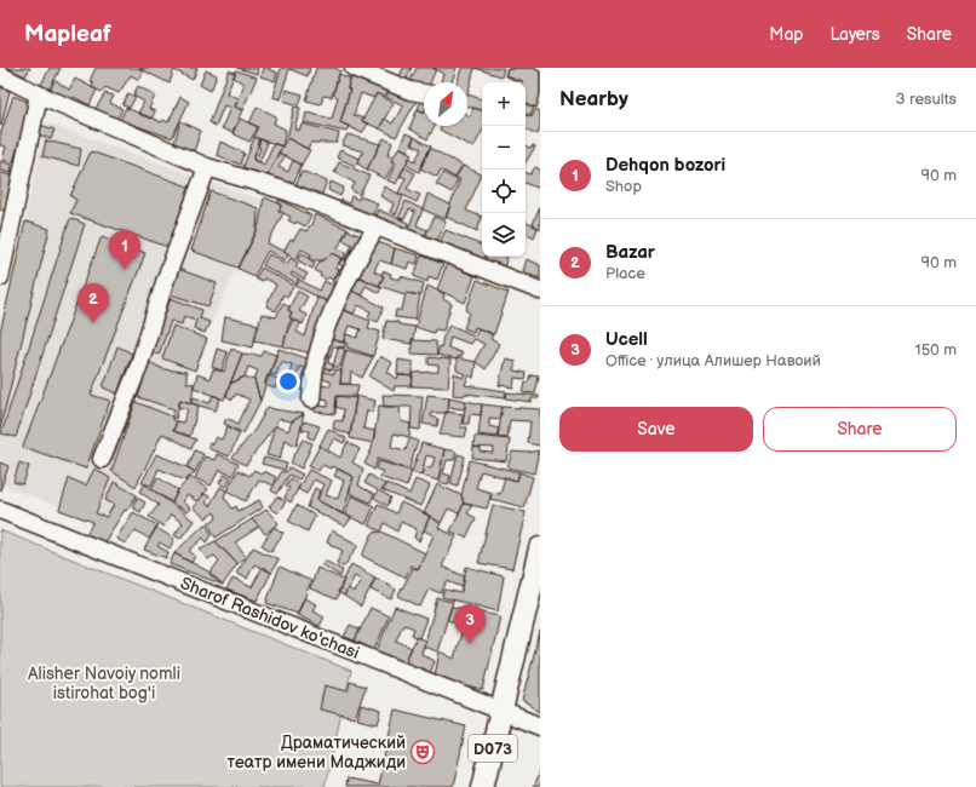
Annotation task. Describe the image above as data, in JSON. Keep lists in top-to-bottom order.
{
  "streets": {
    "main road": ["D073"],
    "street": ["Sharof Rashidov ko'chasi"]
  },
  "crossings": [
    ["Sharof Rashidov ko'chasi", "D073"]
  ],
  "parks": ["Alisher Navoiy nomli istirohat bog'i"],
  "places": {
    "theatre": ["Драматический театр имени Маджиди"]
  },
  "north": "top right",
  "page": {
    "header": "Mapleaf",
    "nav": ["Map", "Layers", "Share"],
    "heading": ["Nearby", "3 results"],
    "map_buttons": ["+", "−"],
    "list": [
      {
        "mark": "1",
        "name": "Dehqon bozori",
        "note": "Shop",
        "value": "90 m"
      },
      {
        "mark": "2",
        "name": "Bazar",
        "note": "Place",
        "value": "90 m"
      },
      {
        "mark": "3",
        "name": "Ucell",
        "note": "Office · улица Алишер Навоий",
        "value": "150 m"
      }
    ],
    "pins": ["1", "2", "3"],
    "buttons": ["Save", "Share"]
  }
}
